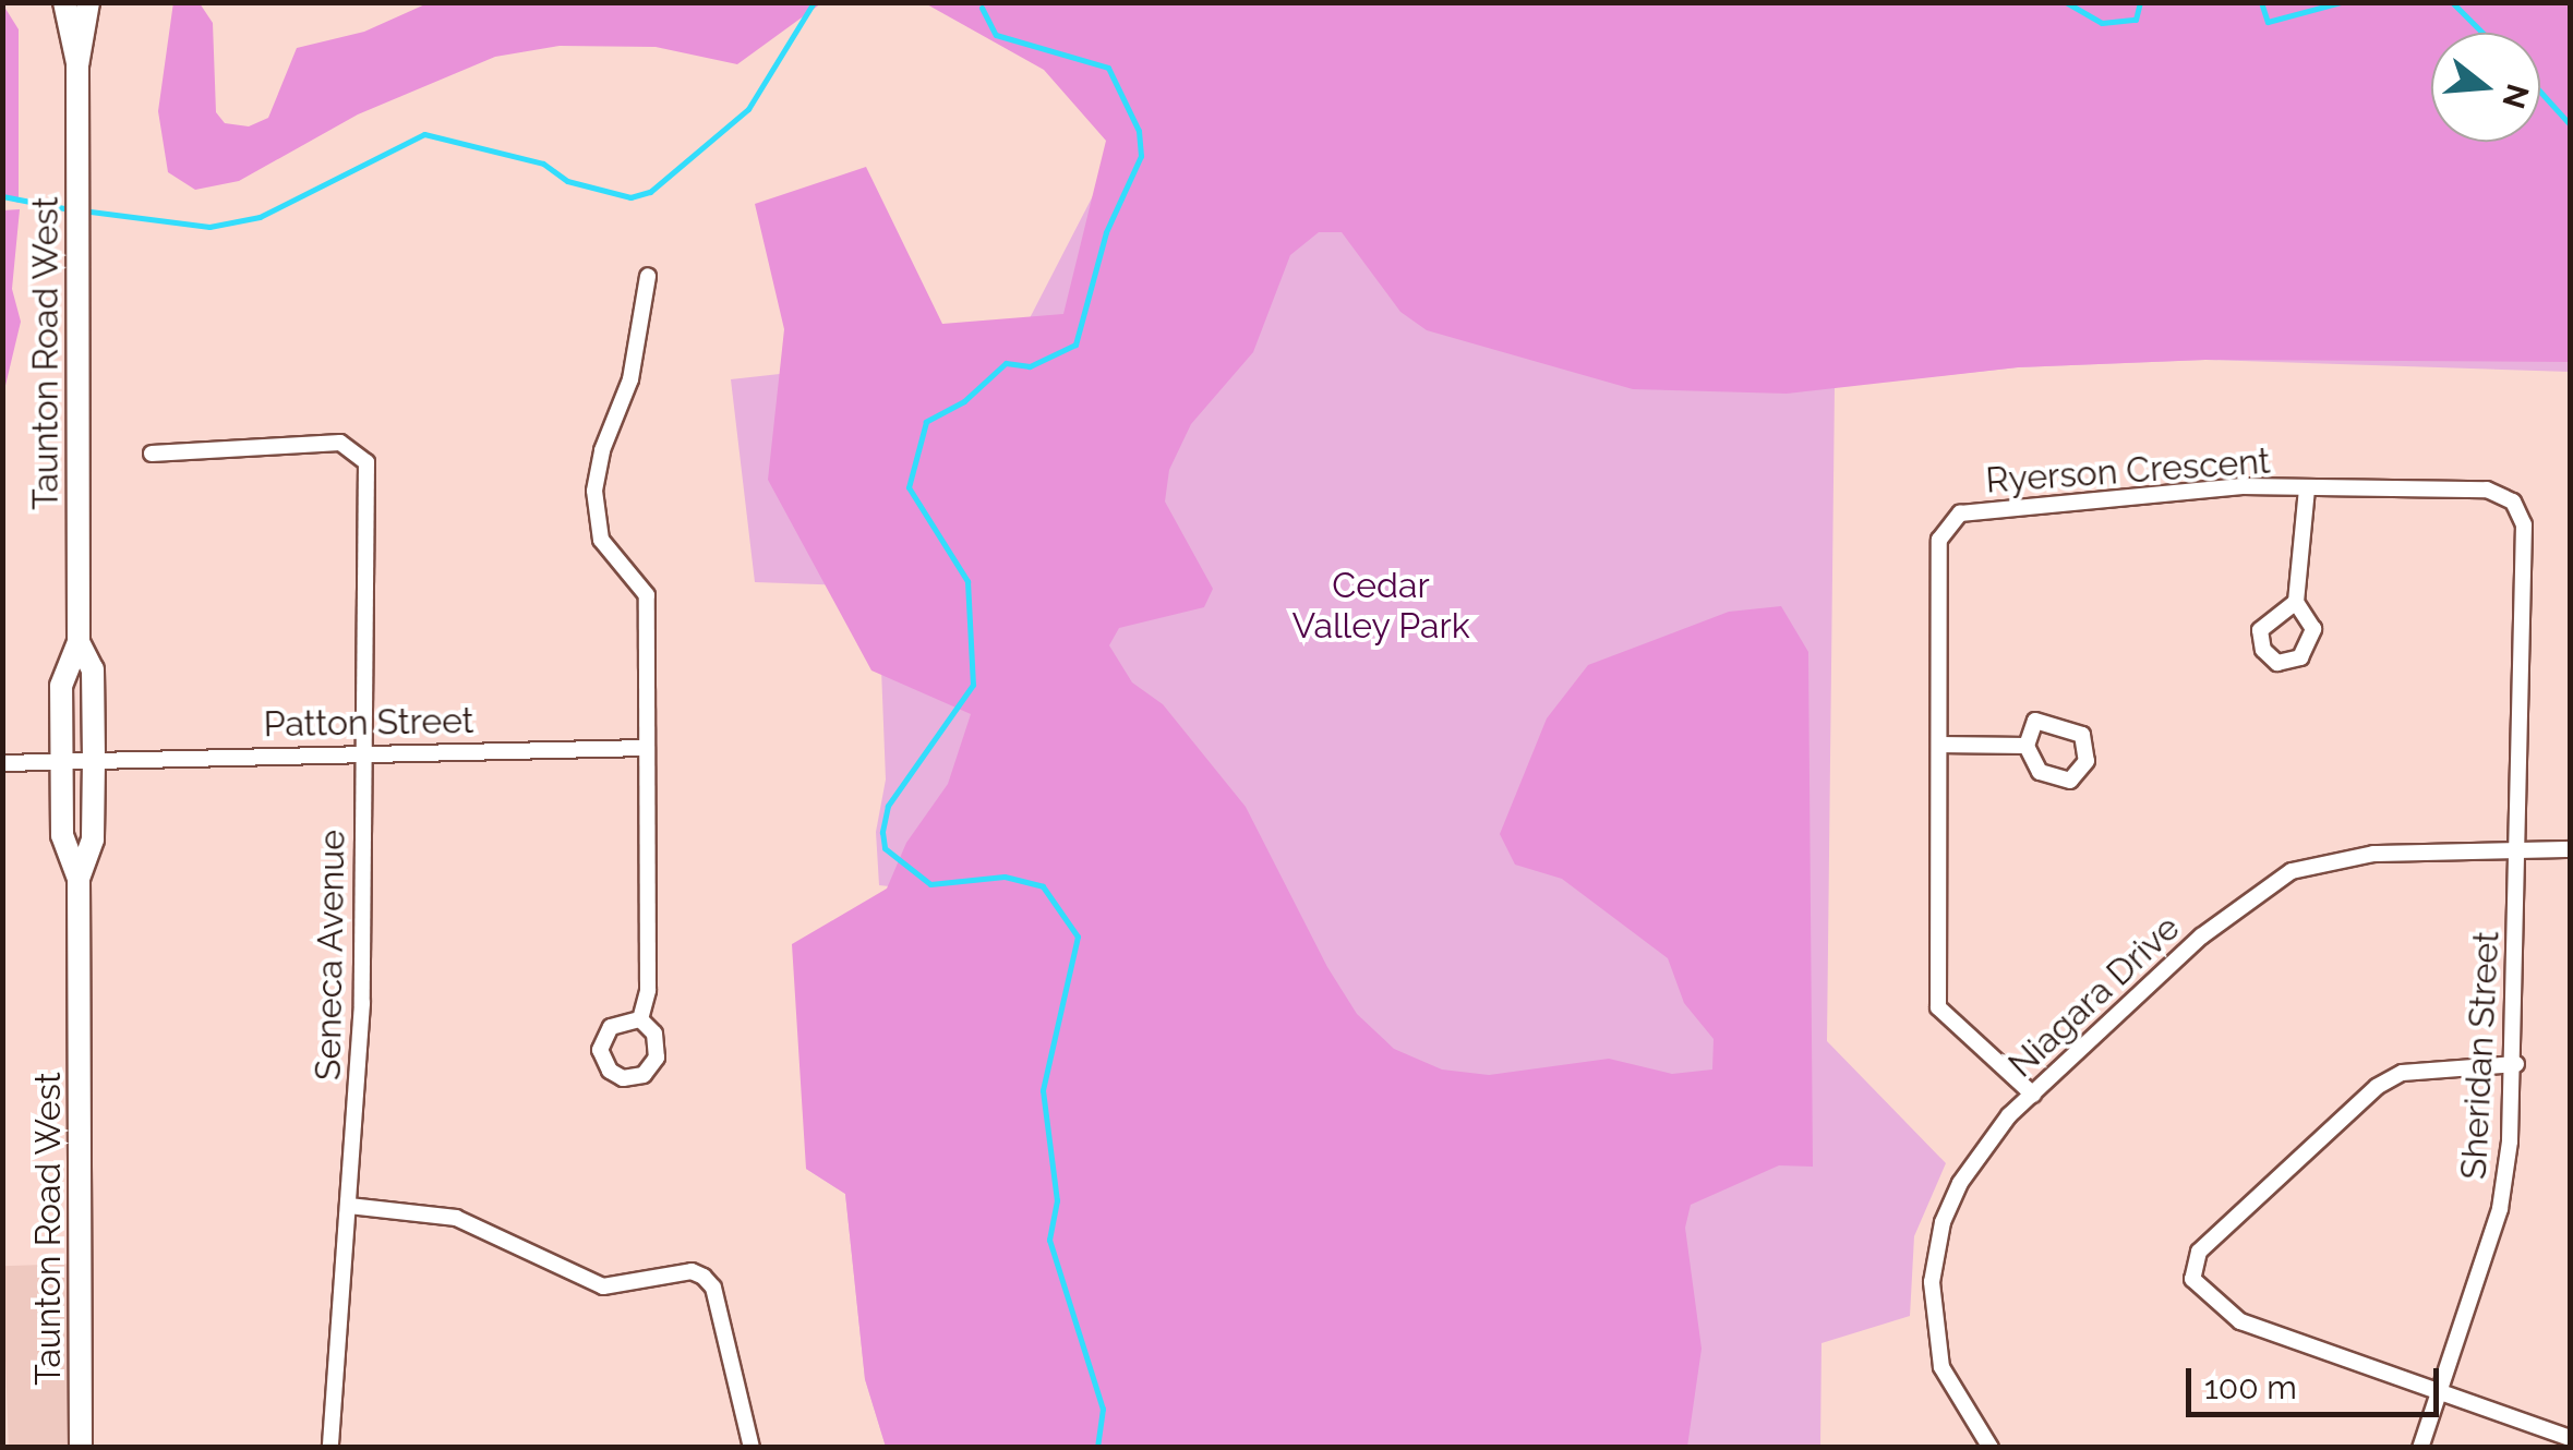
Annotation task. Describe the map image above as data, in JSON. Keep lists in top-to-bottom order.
{
  "streets": {
    "main road": ["Taunton Road West"],
    "street": [
      "Ryerson Crescent",
      "Patton Street",
      "Seneca Avenue",
      "Niagara Drive",
      "Sheridan Street"
    ]
  },
  "crossings": [
    ["Taunton Road West", "Patton Street"],
    ["Ryerson Crescent", "Niagara Drive"],
    ["Ryerson Crescent", "Sheridan Street"],
    ["Patton Street", "Seneca Avenue"],
    ["Niagara Drive", "Sheridan Street"]
  ],
  "parks": ["Cedar Valley Park"],
  "scale_bar": "100 m",
  "north": "right"
}
